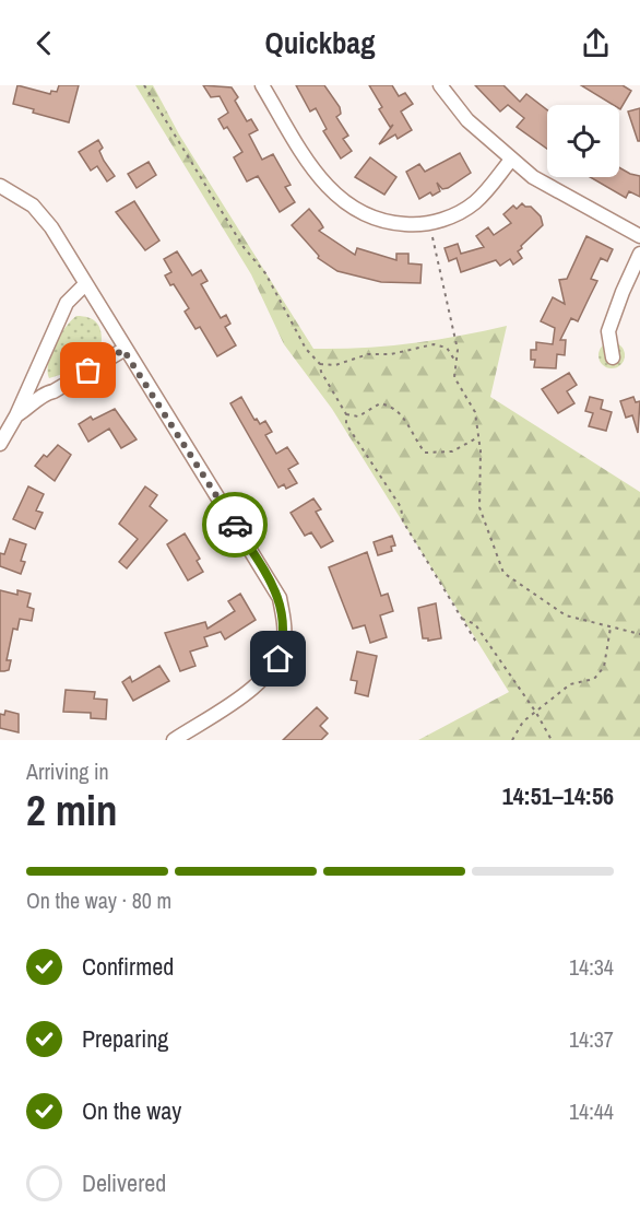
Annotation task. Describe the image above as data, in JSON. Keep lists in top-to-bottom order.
{
  "page": {
    "header": "Quickbag",
    "heading": ["2 min", "Arriving in", "14:51–14:56"],
    "bar": "On the way · 80 m",
    "list": [
      ["Confirmed", "14:34"],
      ["Preparing", "14:37"],
      ["On the way", "14:44"],
      "Delivered"
    ]
  }
}
